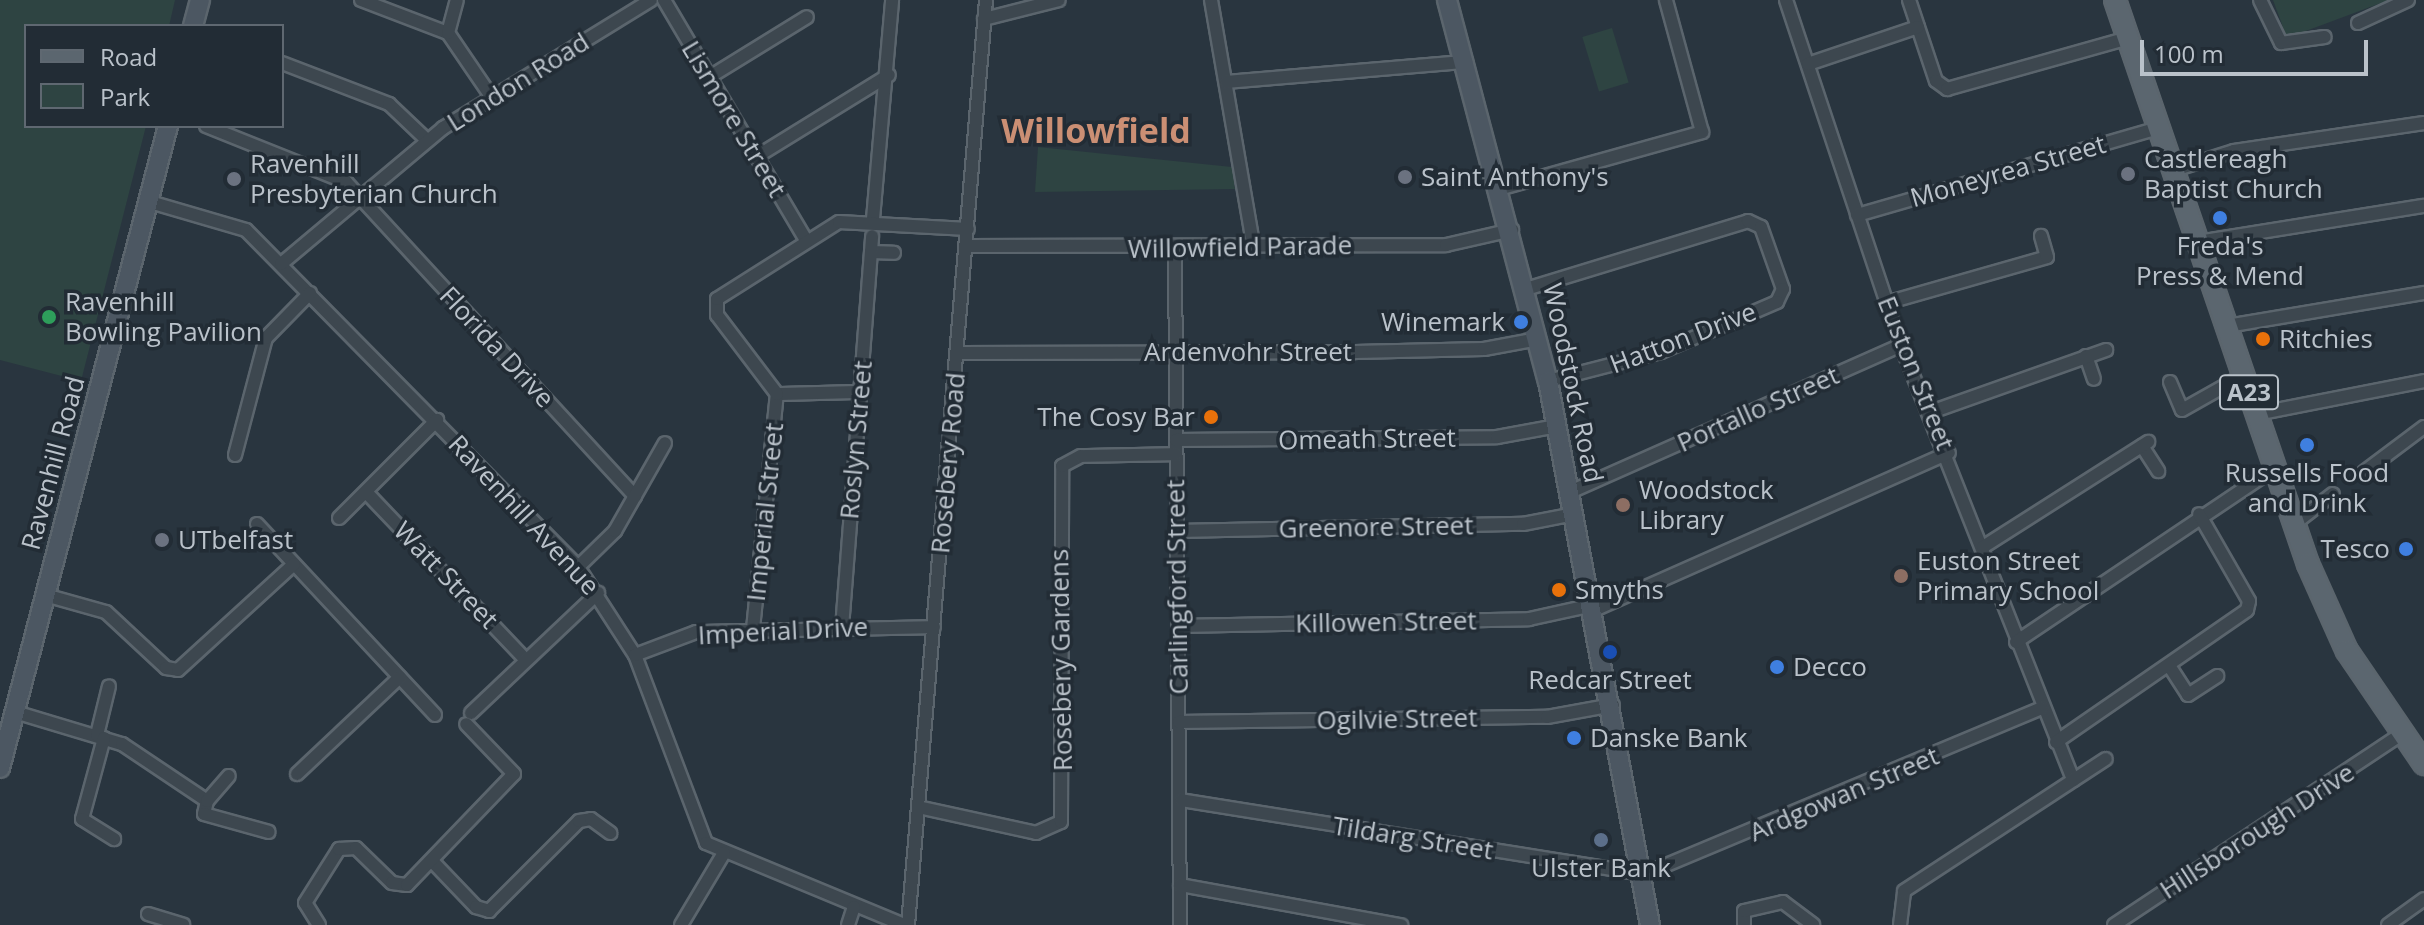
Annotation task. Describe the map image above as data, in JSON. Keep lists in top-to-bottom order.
{
  "streets": {
    "main road": ["A23"],
    "street": [
      "London Road",
      "Lismore Street",
      "Moneyrea Street",
      "Willowfield Parade",
      "Hatton Drive",
      "Florida Drive",
      "Ardenvohr Street",
      "Euston Street",
      "Woodstock Road",
      "Portallo Street",
      "Omeath Street",
      "Roslyn Street",
      "Ravenhill Road",
      "Rosebery Road",
      "Imperial Street",
      "Ravenhill Avenue",
      "Greenore Street",
      "Watt Street",
      "Carlingford Street",
      "Killowen Street",
      "Imperial Drive",
      "Rosebery Gardens",
      "Ogilvie Street",
      "Ardgowan Street",
      "Hillsborough Drive",
      "Tildarg Street"
    ]
  },
  "crossings": [
    ["London Road", "Florida Drive"],
    ["London Road", "Ravenhill Avenue"],
    ["Lismore Street", "Imperial Street"],
    ["Moneyrea Street", "Euston Street"],
    ["Moneyrea Street", "A23"],
    ["Willowfield Parade", "Woodstock Road"],
    ["Willowfield Parade", "Rosebery Road"],
    ["Willowfield Parade", "Carlingford Street"],
    ["Hatton Drive", "Woodstock Road"],
    ["Ardenvohr Street", "Woodstock Road"],
    ["Ardenvohr Street", "Rosebery Road"],
    ["Ardenvohr Street", "Carlingford Street"],
    ["Euston Street", "Portallo Street"],
    ["Euston Street", "Ardgowan Street"],
    ["Woodstock Road", "Portallo Street"],
    ["Woodstock Road", "Omeath Street"],
    ["Woodstock Road", "Greenore Street"],
    ["Woodstock Road", "Killowen Street"],
    ["Woodstock Road", "Ogilvie Street"],
    ["Woodstock Road", "Ardgowan Street"],
    ["Woodstock Road", "Tildarg Street"],
    ["A23", "Hillsborough Drive"],
    ["Omeath Street", "Carlingford Street"],
    ["Roslyn Street", "Imperial Street"],
    ["Roslyn Street", "Imperial Drive"],
    ["Ravenhill Road", "Ravenhill Avenue"],
    ["Rosebery Road", "Imperial Street"],
    ["Rosebery Road", "Ravenhill Avenue"],
    ["Rosebery Road", "Imperial Drive"],
    ["Rosebery Road", "Rosebery Gardens"],
    ["Imperial Street", "Imperial Drive"],
    ["Ravenhill Avenue", "Imperial Drive"],
    ["Greenore Street", "Carlingford Street"],
    ["Carlingford Street", "Killowen Street"],
    ["Carlingford Street", "Rosebery Gardens"],
    ["Carlingford Street", "Ogilvie Street"],
    ["Carlingford Street", "Tildarg Street"],
    ["Ardgowan Street", "Tildarg Street"]
  ],
  "districts": ["Willowfield"],
  "places": [
    "Castlereagh Baptist Church",
    "Saint Anthony's",
    "Ravenhill Presbyterian Church",
    "Freda's Press & Mend",
    "Ravenhill Bowling Pavilion",
    "Winemark",
    "Ritchies",
    "The Cosy Bar",
    "Russells Food and Drink",
    "Woodstock Library",
    "UTbelfast",
    "Tesco",
    "Euston Street Primary School",
    "Smyths",
    "Redcar Street",
    "Decco",
    "Danske Bank",
    "Ulster Bank"
  ],
  "legend": ["Road", "Park"],
  "scale_bar": "100 m"
}
